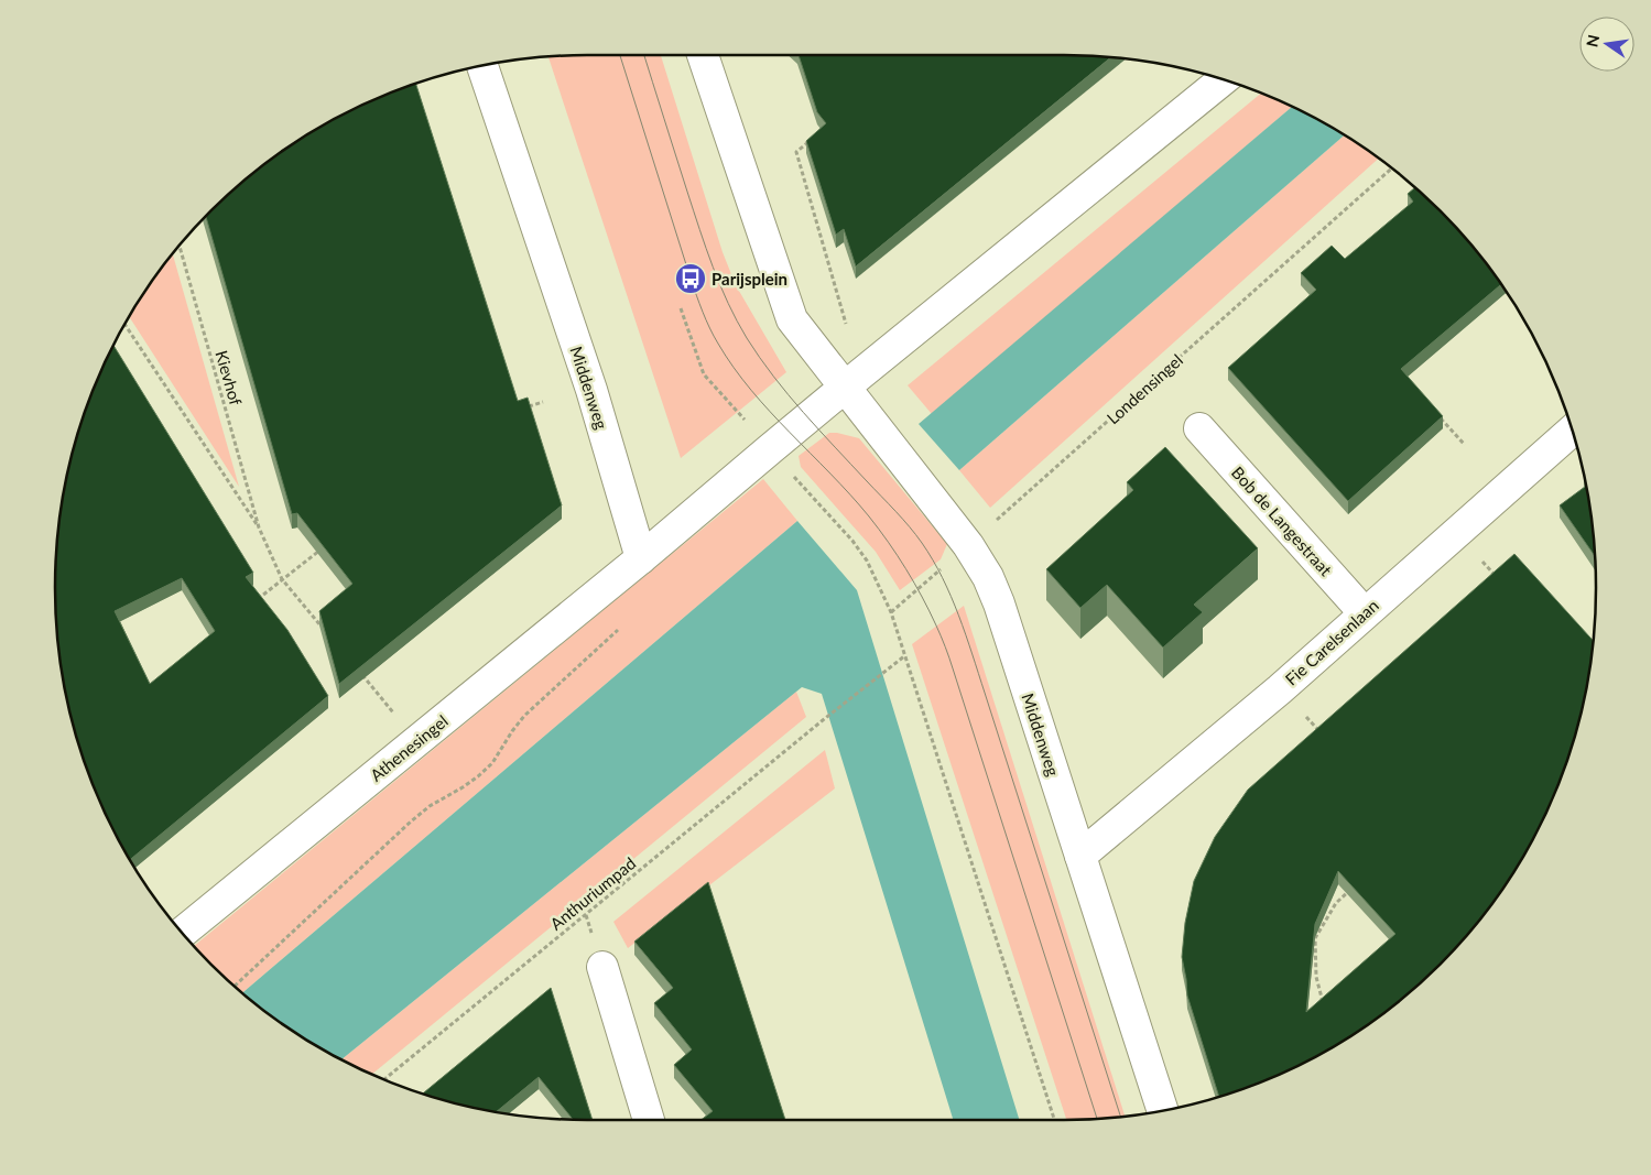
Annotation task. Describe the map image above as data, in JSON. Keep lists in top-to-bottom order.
{
  "streets": {
    "street": [
      "Middenweg",
      "Bob de Langestraat",
      "Fie Carelsenlaan",
      "Athenesingel"
    ],
    "path": ["Kievhof", "Londensingel", "Anthuriumpad"]
  },
  "crossings": [
    ["Middenweg", "Londensingel"],
    ["Middenweg", "Fie Carelsenlaan"],
    ["Middenweg", "Athenesingel"],
    ["Bob de Langestraat", "Fie Carelsenlaan"]
  ],
  "places": {
    "bus stop": ["Parijsplein"]
  },
  "north": "left"
}
